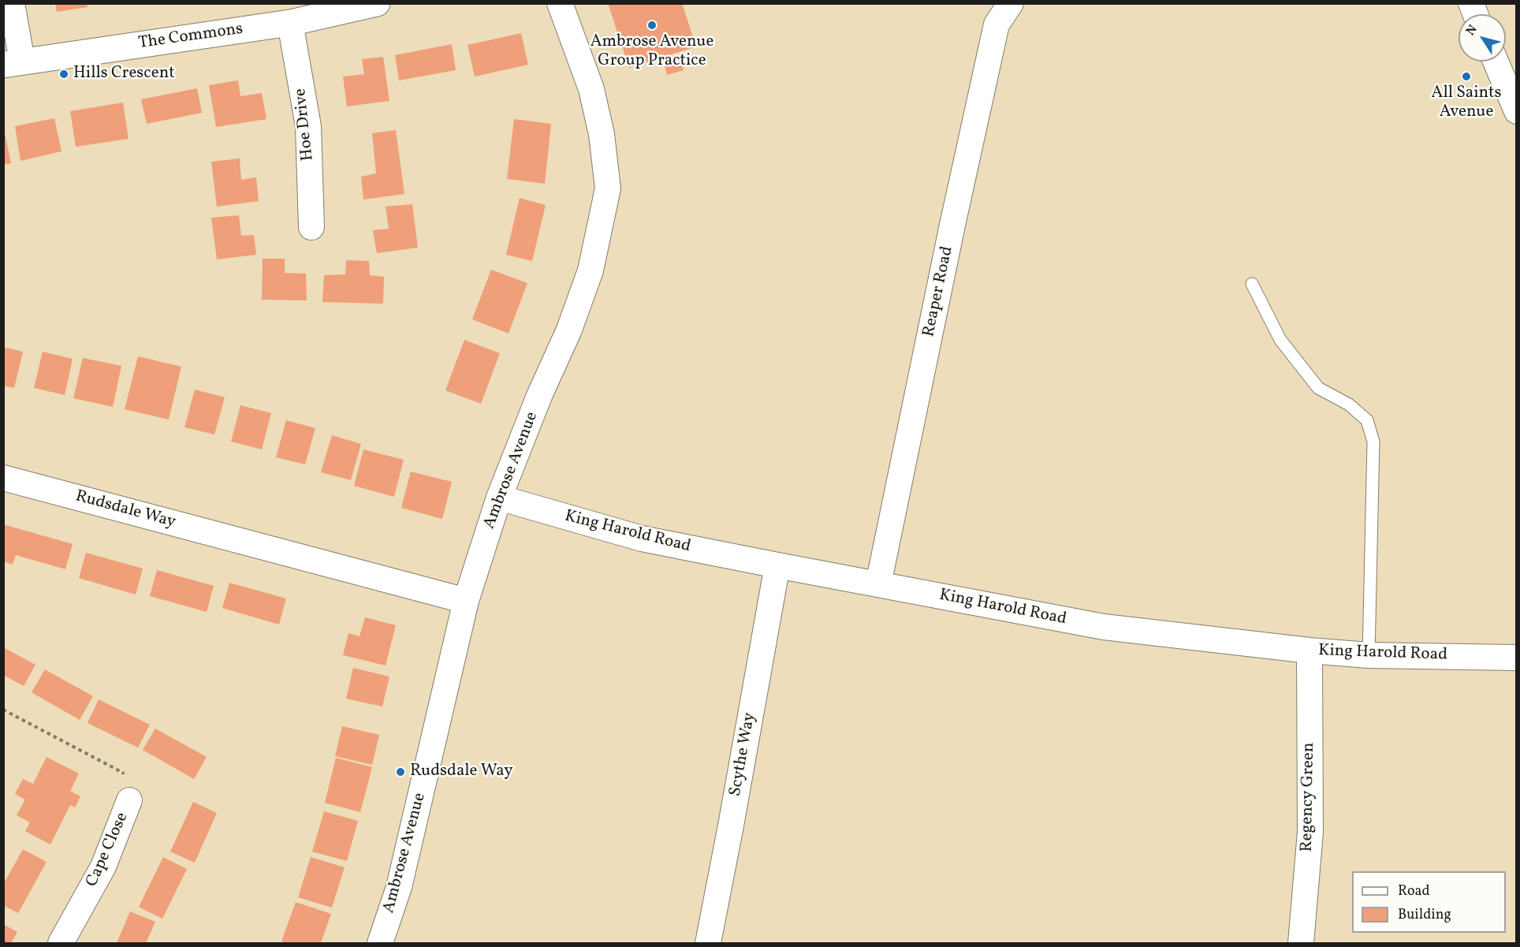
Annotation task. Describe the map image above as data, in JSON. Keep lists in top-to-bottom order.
{
  "streets": {
    "street": [
      "The Commons",
      "Hoe Drive",
      "Reaper Road",
      "Ambrose Avenue",
      "Rudsdale Way",
      "King Harold Road",
      "Scythe Way",
      "Regency Green",
      "Cape Close"
    ]
  },
  "crossings": [
    ["The Commons", "Hoe Drive"],
    ["Reaper Road", "King Harold Road"],
    ["Ambrose Avenue", "Rudsdale Way"],
    ["Ambrose Avenue", "King Harold Road"],
    ["King Harold Road", "Scythe Way"],
    ["King Harold Road", "Regency Green"]
  ],
  "places": [
    "Ambrose Avenue Group Practice",
    "Hills Crescent",
    "All Saints Avenue",
    "Rudsdale Way"
  ],
  "legend": ["Road", "Building"],
  "north": "top left"
}
